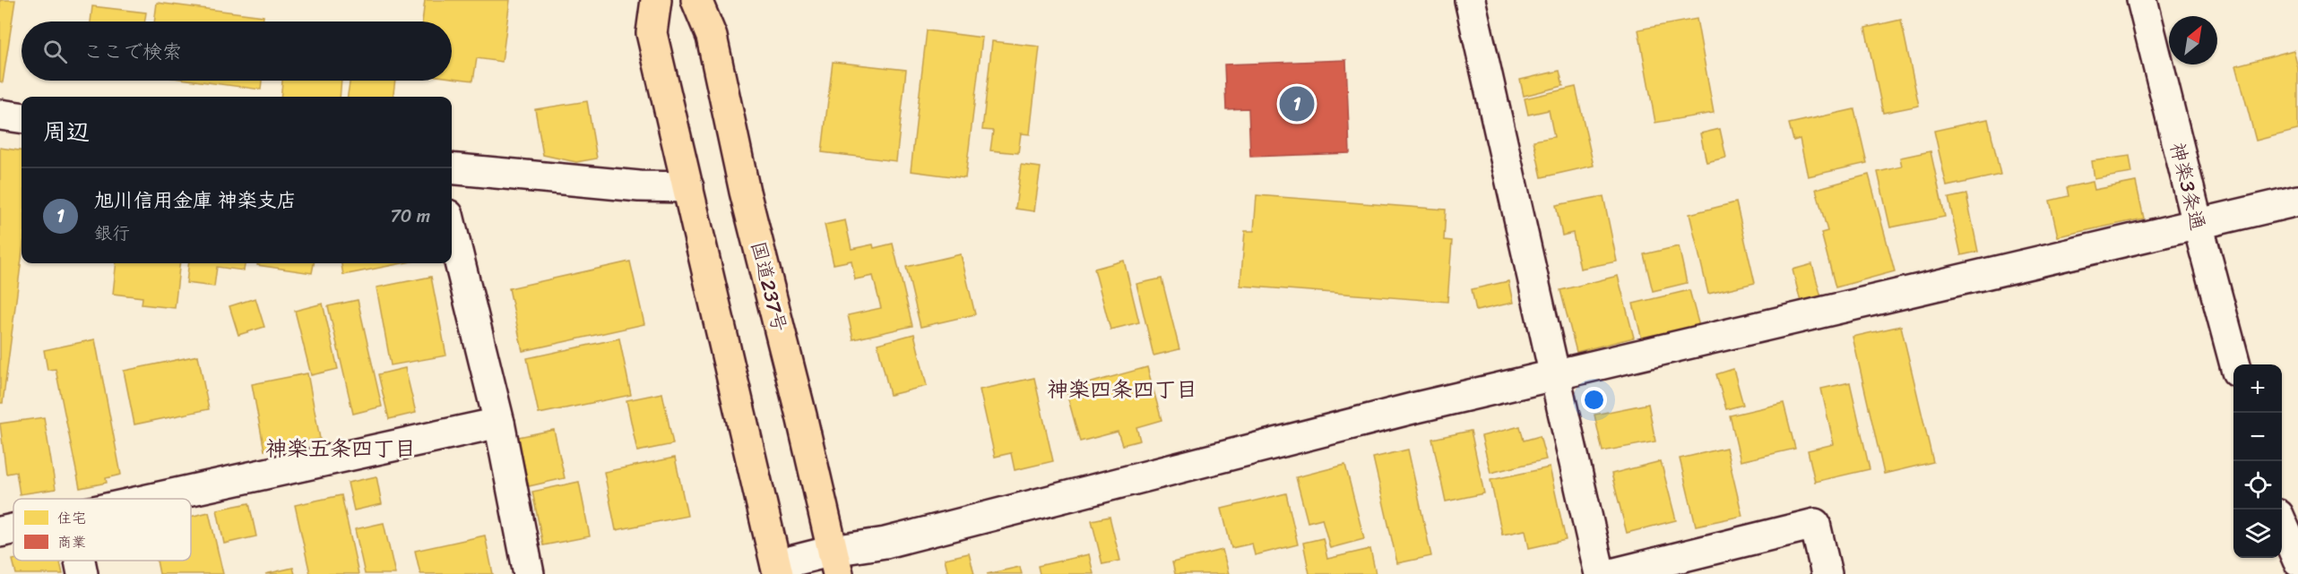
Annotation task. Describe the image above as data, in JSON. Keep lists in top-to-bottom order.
{
  "streets": {
    "highway": ["国道237号"],
    "street": ["神楽3条通"]
  },
  "districts": ["神楽四条四丁目", "神楽五条四丁目"],
  "legend": ["住宅", "商業"],
  "north": "top right",
  "page": {
    "search": "ここで検索",
    "pins": "1",
    "heading": "周辺",
    "list": [
      {
        "mark": "1",
        "name": "旭川信用金庫 神楽支店",
        "note": "銀行",
        "value": "70 m"
      }
    ],
    "map_buttons": ["+", "−"]
  }
}
